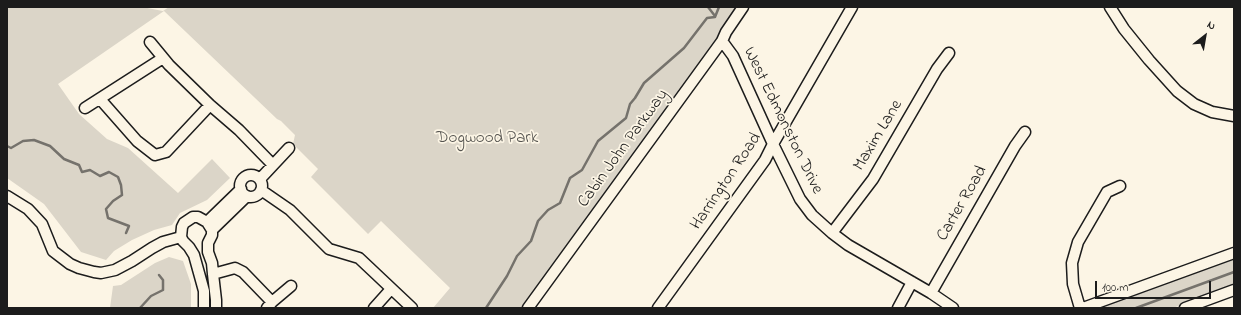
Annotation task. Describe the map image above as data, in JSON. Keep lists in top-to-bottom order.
{
  "streets": {
    "street": [
      "West Edmonston Drive",
      "Maxim Lane",
      "Cabin John Parkway",
      "Harrington Road",
      "Carter Road"
    ]
  },
  "crossings": [
    ["West Edmonston Drive", "Maxim Lane"],
    ["West Edmonston Drive", "Cabin John Parkway"],
    ["West Edmonston Drive", "Harrington Road"],
    ["West Edmonston Drive", "Carter Road"]
  ],
  "parks": ["Dogwood Park"],
  "scale_bar": "100 m",
  "north": "top right"
}
